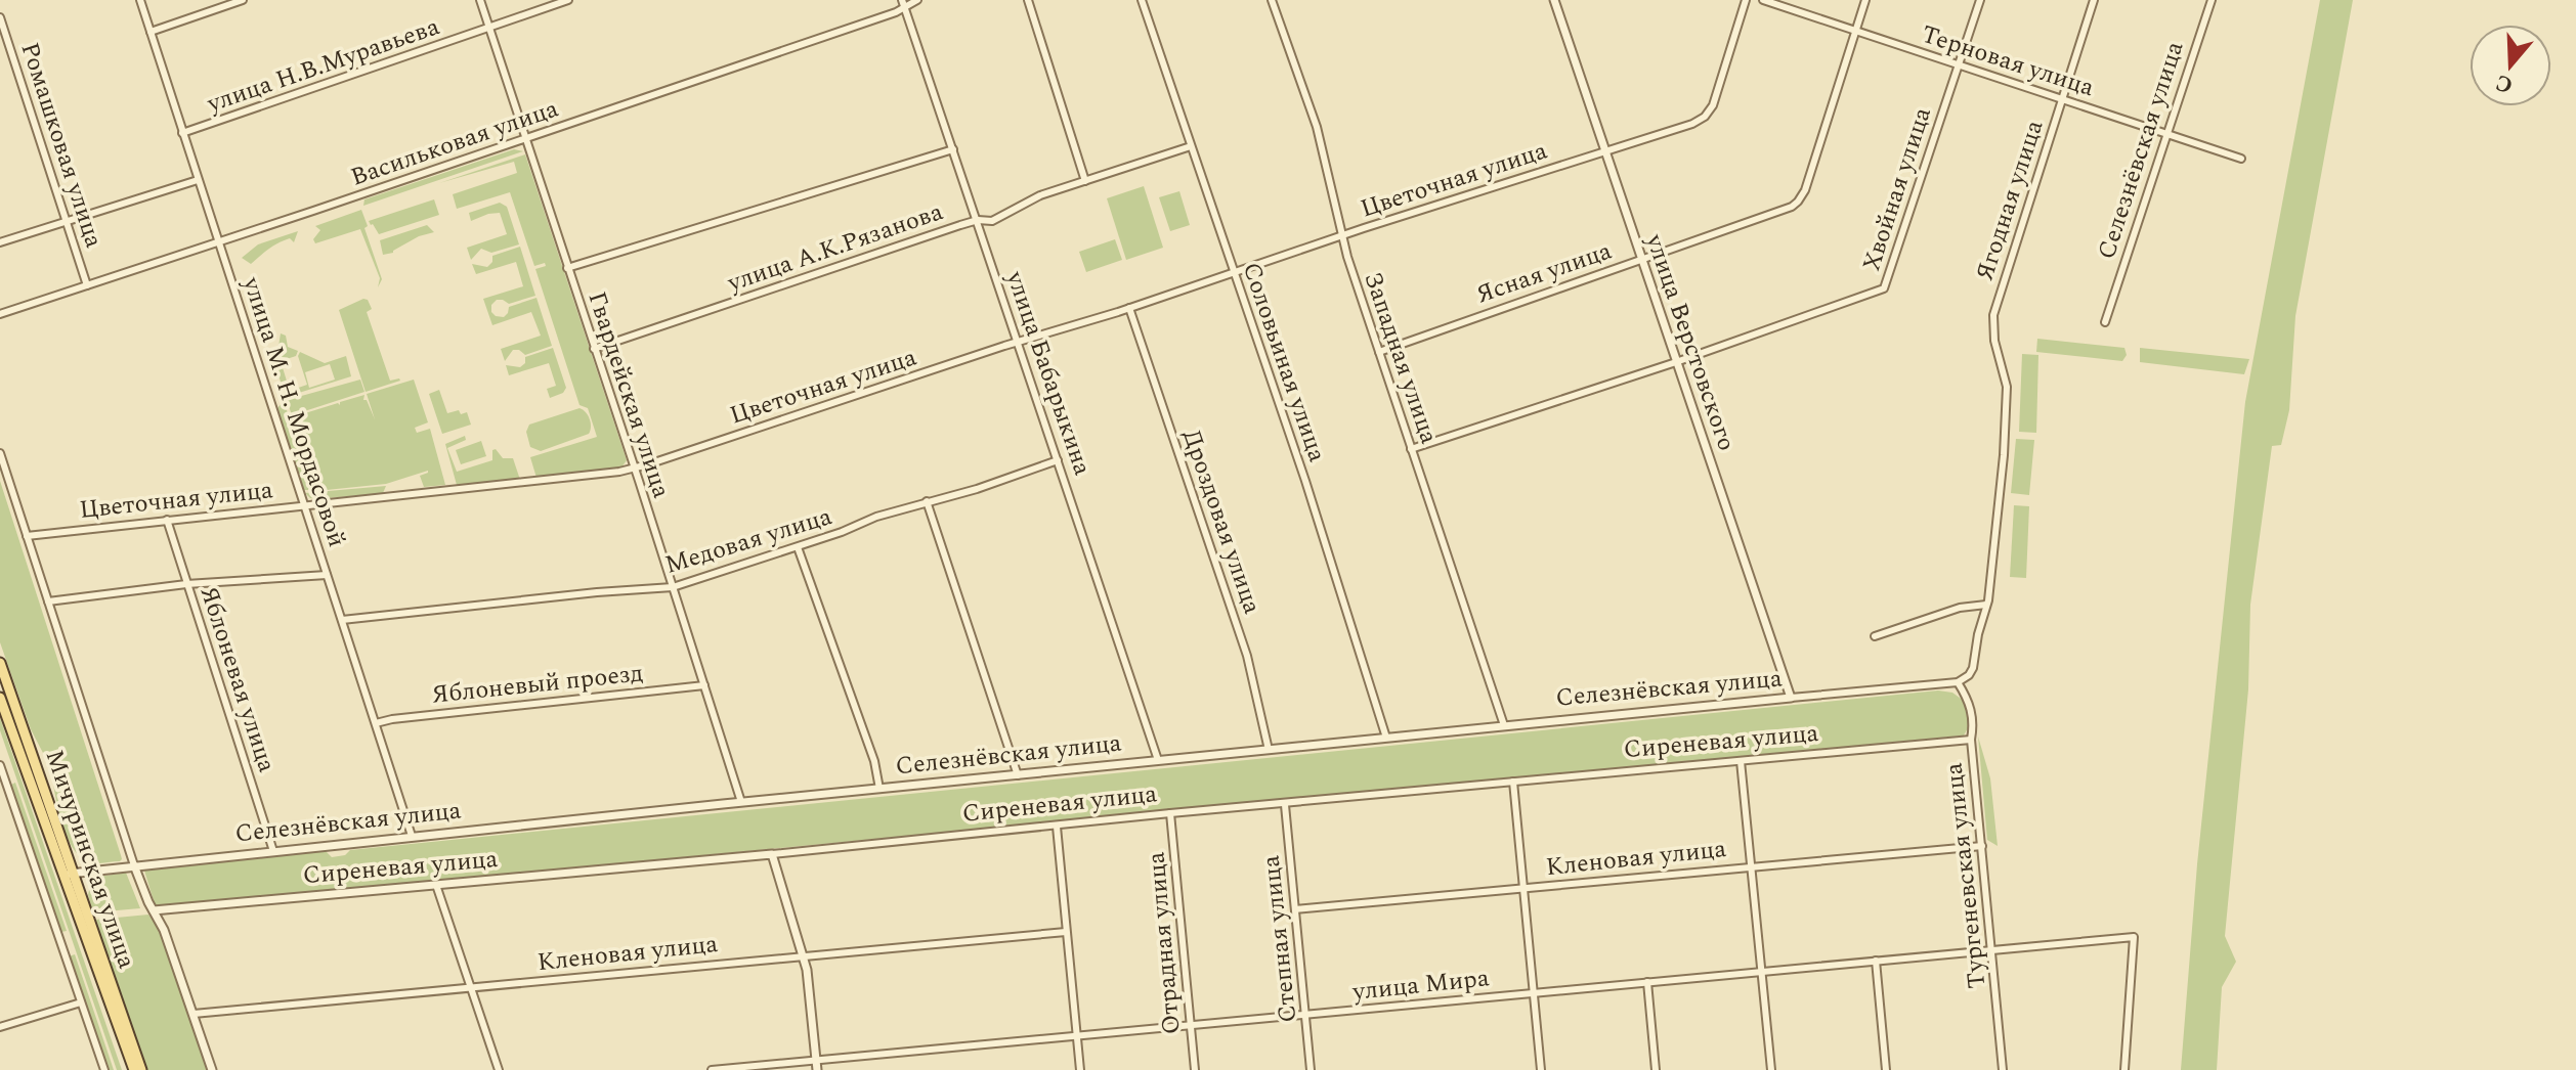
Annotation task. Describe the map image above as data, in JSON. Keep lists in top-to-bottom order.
{
  "streets": {
    "main road": ["Мичуринская улица"],
    "street": [
      "Терновая улица",
      "улица Н.В.Муравьева",
      "Васильковая улица",
      "Ромашковая улица",
      "Селезнёвская улица",
      "Цветочная улица",
      "Хвойная улица",
      "Ягодная улица",
      "улица А.К.Рязанова",
      "Ясная улица",
      "улица Верстовского",
      "Западная улица",
      "Соловьиная улица",
      "улица Бабарыкина",
      "Гвардейская улица",
      "улица М. Н. Мордасовой",
      "Дроздовая улица",
      "Медовая улица",
      "Яблоневая улица",
      "Яблоневый проезд",
      "Сиреневая улица",
      "Кленовая улица",
      "Тургеневская улица",
      "Степная улица",
      "Отрадная улица",
      "улица Мира"
    ]
  },
  "crossings": [
    ["Терновая улица", "Селезнёвская улица"],
    ["Терновая улица", "Хвойная улица"],
    ["Терновая улица", "Ягодная улица"],
    ["Терновая улица", "Ясная улица"],
    ["улица Н.В.Муравьева", "Гвардейская улица"],
    ["улица Н.В.Муравьева", "улица М. Н. Мордасовой"],
    ["Васильковая улица", "Ромашковая улица"],
    ["Васильковая улица", "улица Бабарыкина"],
    ["Васильковая улица", "Гвардейская улица"],
    ["Васильковая улица", "улица М. Н. Мордасовой"],
    ["Селезнёвская улица", "Ягодная улица"],
    ["Селезнёвская улица", "улица Верстовского"],
    ["Селезнёвская улица", "Западная улица"],
    ["Селезнёвская улица", "Соловьиная улица"],
    ["Селезнёвская улица", "улица Бабарыкина"],
    ["Селезнёвская улица", "Гвардейская улица"],
    ["Селезнёвская улица", "улица М. Н. Мордасовой"],
    ["Селезнёвская улица", "Дроздовая улица"],
    ["Селезнёвская улица", "Яблоневая улица"],
    ["Селезнёвская улица", "Мичуринская улица"],
    ["Селезнёвская улица", "Тургеневская улица"],
    ["Цветочная улица", "улица Верстовского"],
    ["Цветочная улица", "Западная улица"],
    ["Цветочная улица", "Соловьиная улица"],
    ["Цветочная улица", "улица Бабарыкина"],
    ["Цветочная улица", "Гвардейская улица"],
    ["Цветочная улица", "улица М. Н. Мордасовой"],
    ["Цветочная улица", "Дроздовая улица"],
    ["Цветочная улица", "Яблоневая улица"],
    ["Хвойная улица", "улица Верстовского"],
    ["Хвойная улица", "Западная улица"],
    ["Ягодная улица", "Тургеневская улица"],
    ["улица А.К.Рязанова", "Соловьиная улица"],
    ["улица А.К.Рязанова", "улица Бабарыкина"],
    ["улица А.К.Рязанова", "Гвардейская улица"],
    ["Ясная улица", "улица Верстовского"],
    ["Ясная улица", "Западная улица"],
    ["улица Бабарыкина", "Медовая улица"],
    ["Гвардейская улица", "Медовая улица"],
    ["Гвардейская улица", "Яблоневый проезд"],
    ["улица М. Н. Мордасовой", "Медовая улица"],
    ["улица М. Н. Мордасовой", "Яблоневый проезд"],
    ["Сиреневая улица", "Тургеневская улица"],
    ["Сиреневая улица", "Степная улица"],
    ["Сиреневая улица", "Отрадная улица"],
    ["Кленовая улица", "Тургеневская улица"],
    ["Кленовая улица", "Степная улица"],
    ["Тургеневская улица", "улица Мира"],
    ["Степная улица", "улица Мира"],
    ["Отрадная улица", "улица Мира"]
  ],
  "north": "bottom"
}
